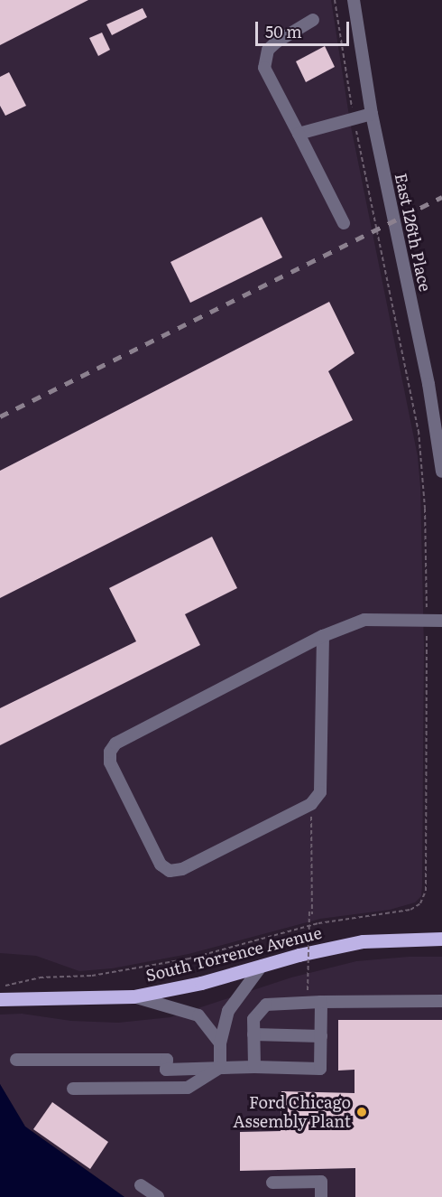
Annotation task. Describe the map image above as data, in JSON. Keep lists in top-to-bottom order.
{
  "streets": {
    "main road": ["South Torrence Avenue"],
    "street": ["East 126th Place"]
  },
  "places": ["Ford Chicago Assembly Plant"],
  "scale_bar": "50 m"
}
